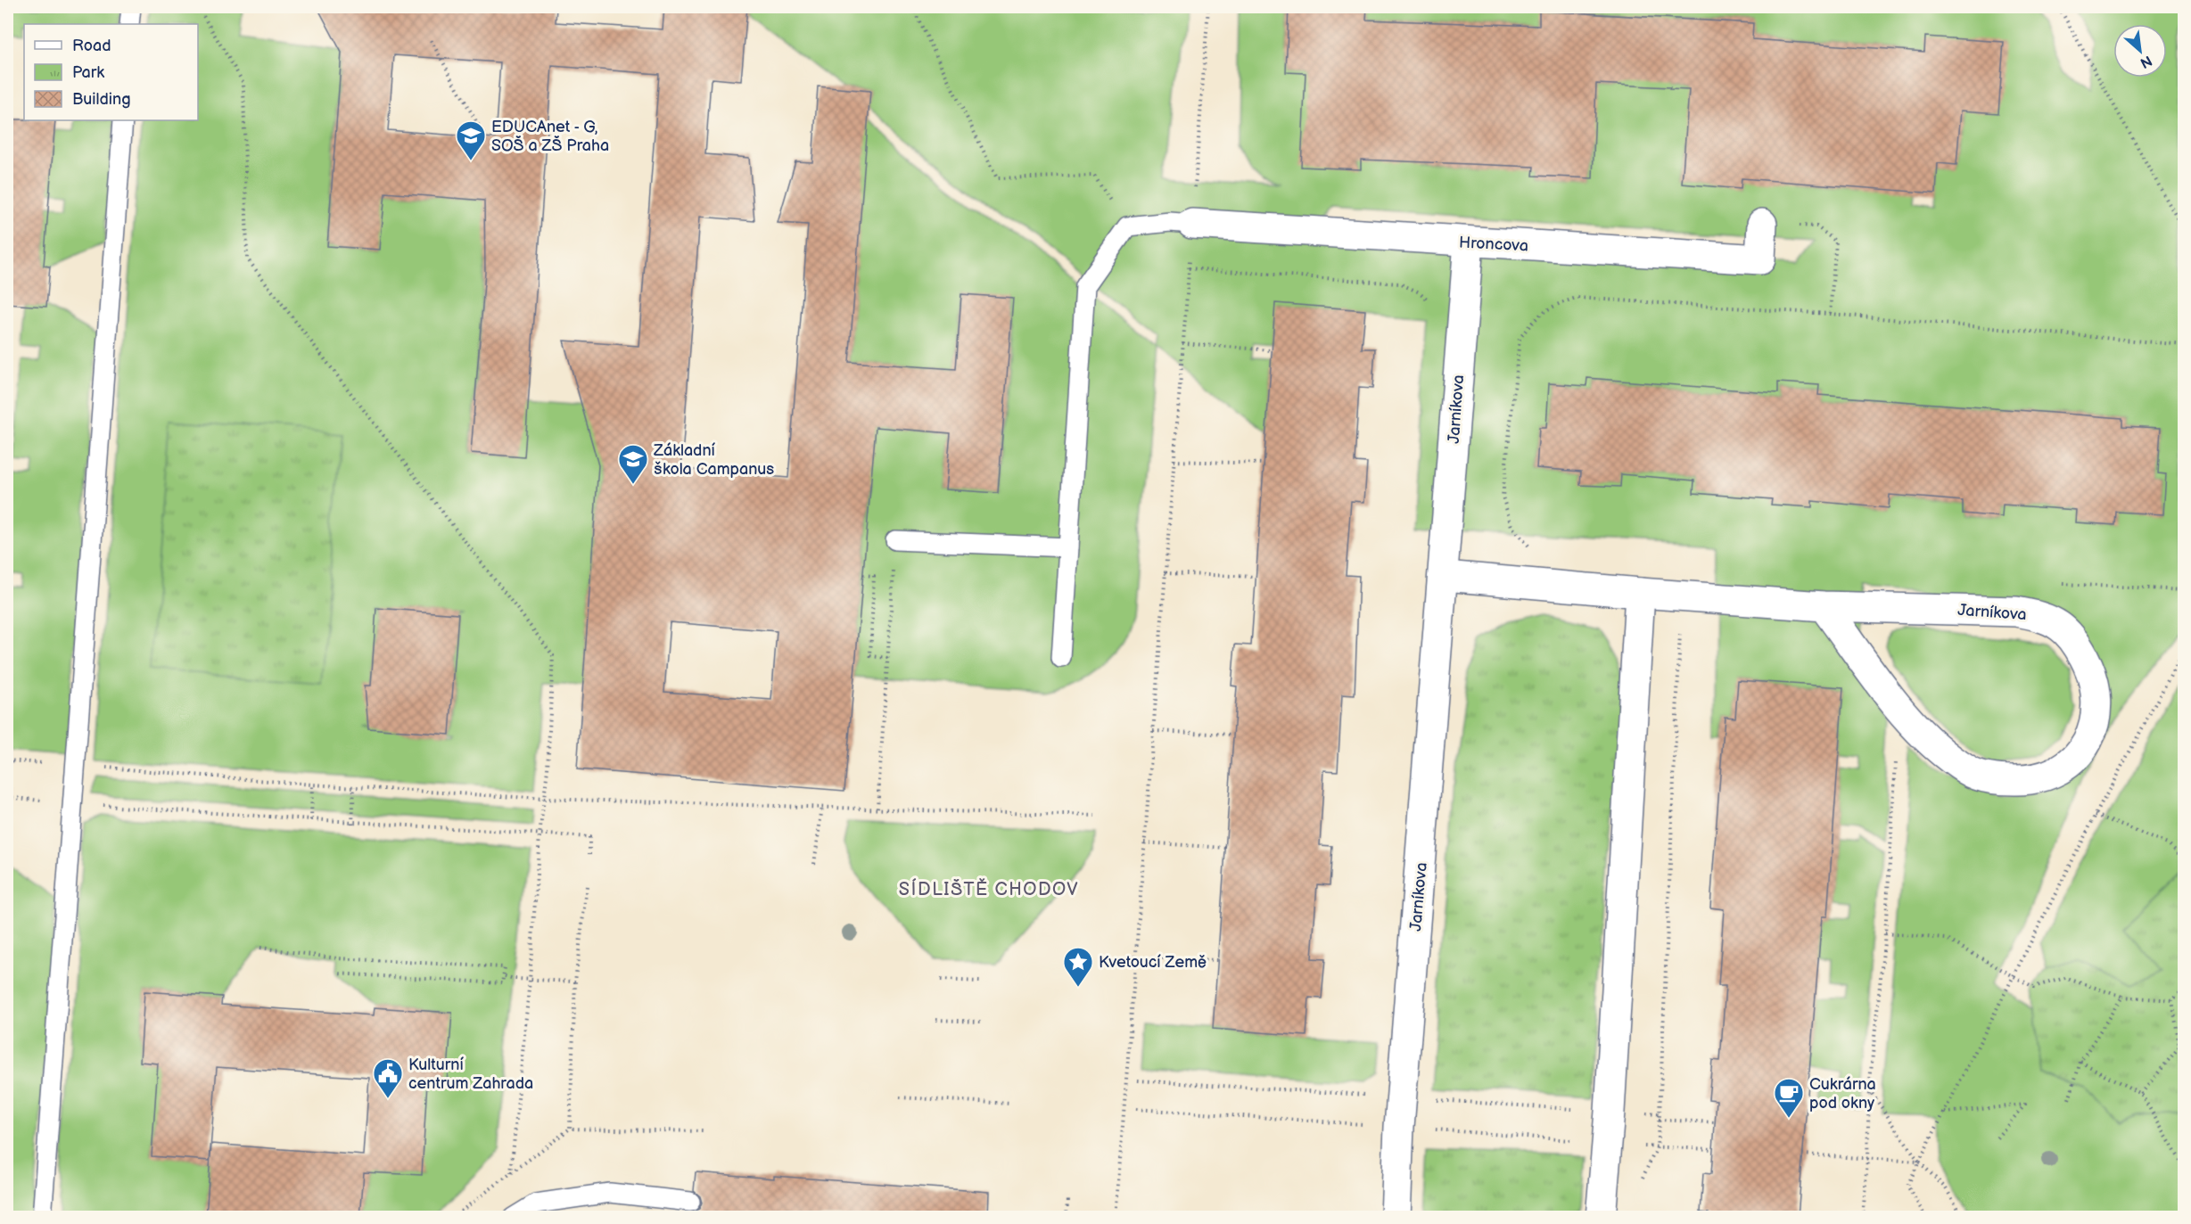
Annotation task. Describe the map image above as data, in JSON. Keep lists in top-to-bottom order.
{
  "streets": {
    "street": ["Hroncova", "Jarníkova"]
  },
  "crossings": [
    ["Hroncova", "Jarníkova"]
  ],
  "districts": ["SÍDLIŠTĚ CHODOV"],
  "places": {
    "school or university": ["EDUCAnet - G, SOŠ a ZŠ Praha", "Základní škola Campanus"],
    "place": ["Kvetoucí Země"],
    "public building": ["Kulturní centrum Zahrada"],
    "cafe": ["Cukrárna pod okny"]
  },
  "legend": ["Road", "Park", "Building"],
  "north": "bottom right"
}
